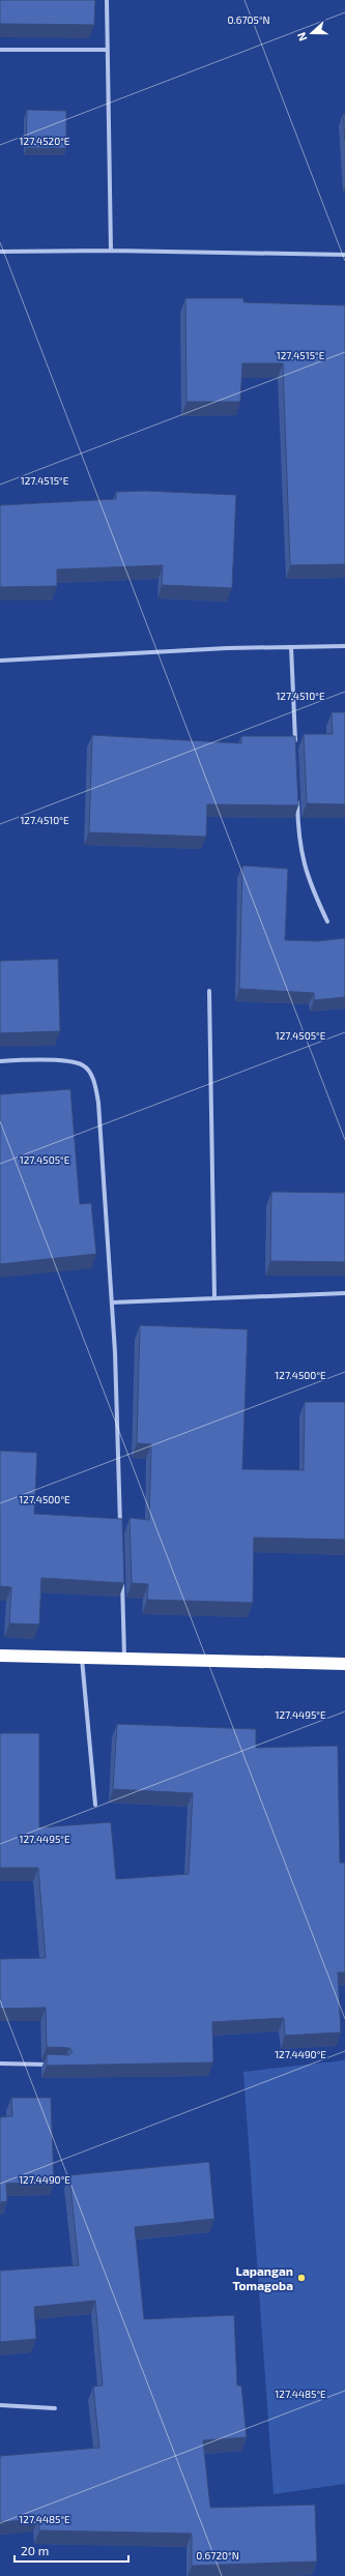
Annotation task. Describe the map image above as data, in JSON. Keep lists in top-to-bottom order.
{
  "places": ["Lapangan Tomagoba"],
  "scale_bar": "20 m",
  "north": "left",
  "coordinates": [
    "0.6705°N",
    "127.4520°E",
    "127.4515°E",
    "127.4510°E",
    "127.4505°E",
    "127.4500°E",
    "127.4495°E",
    "127.4490°E",
    "127.4485°E",
    "0.6720°N"
  ]
}
